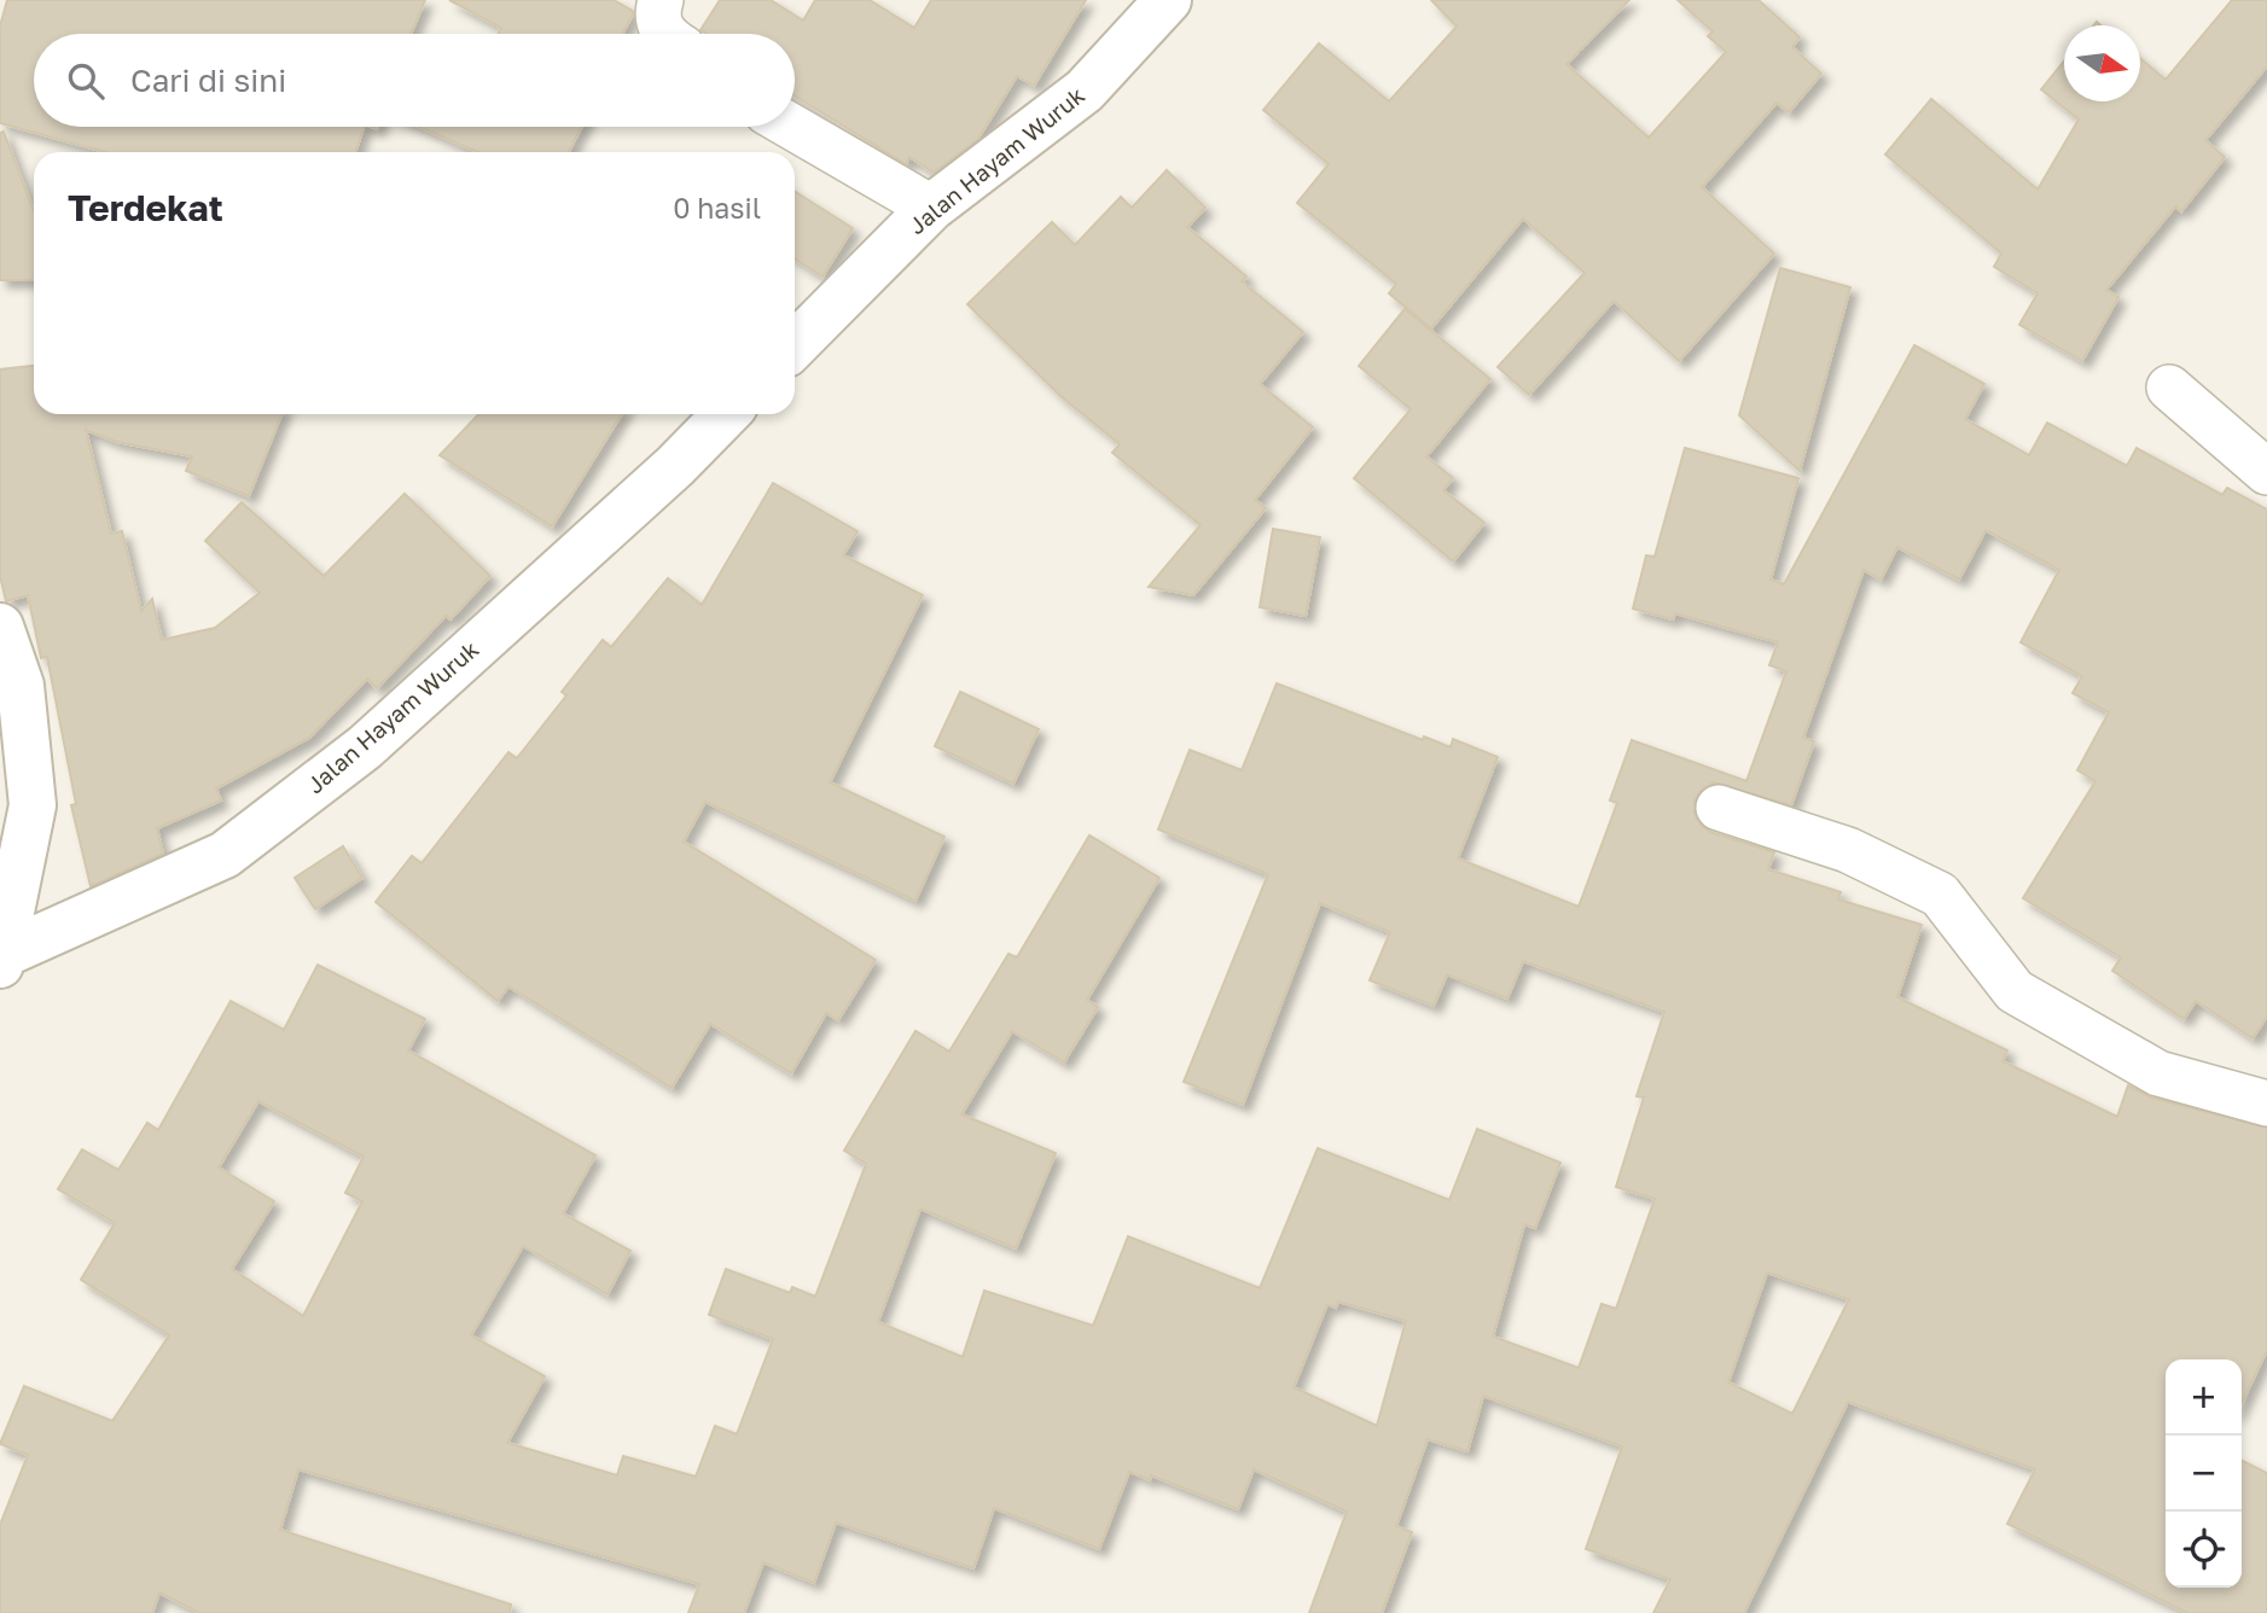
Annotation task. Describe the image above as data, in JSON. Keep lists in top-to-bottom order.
{
  "streets": {
    "street": ["Jalan Hayam Wuruk"]
  },
  "north": "right",
  "page": {
    "search": "Cari di sini",
    "heading": ["Terdekat", "0 hasil"],
    "map_buttons": ["+", "−"]
  }
}
